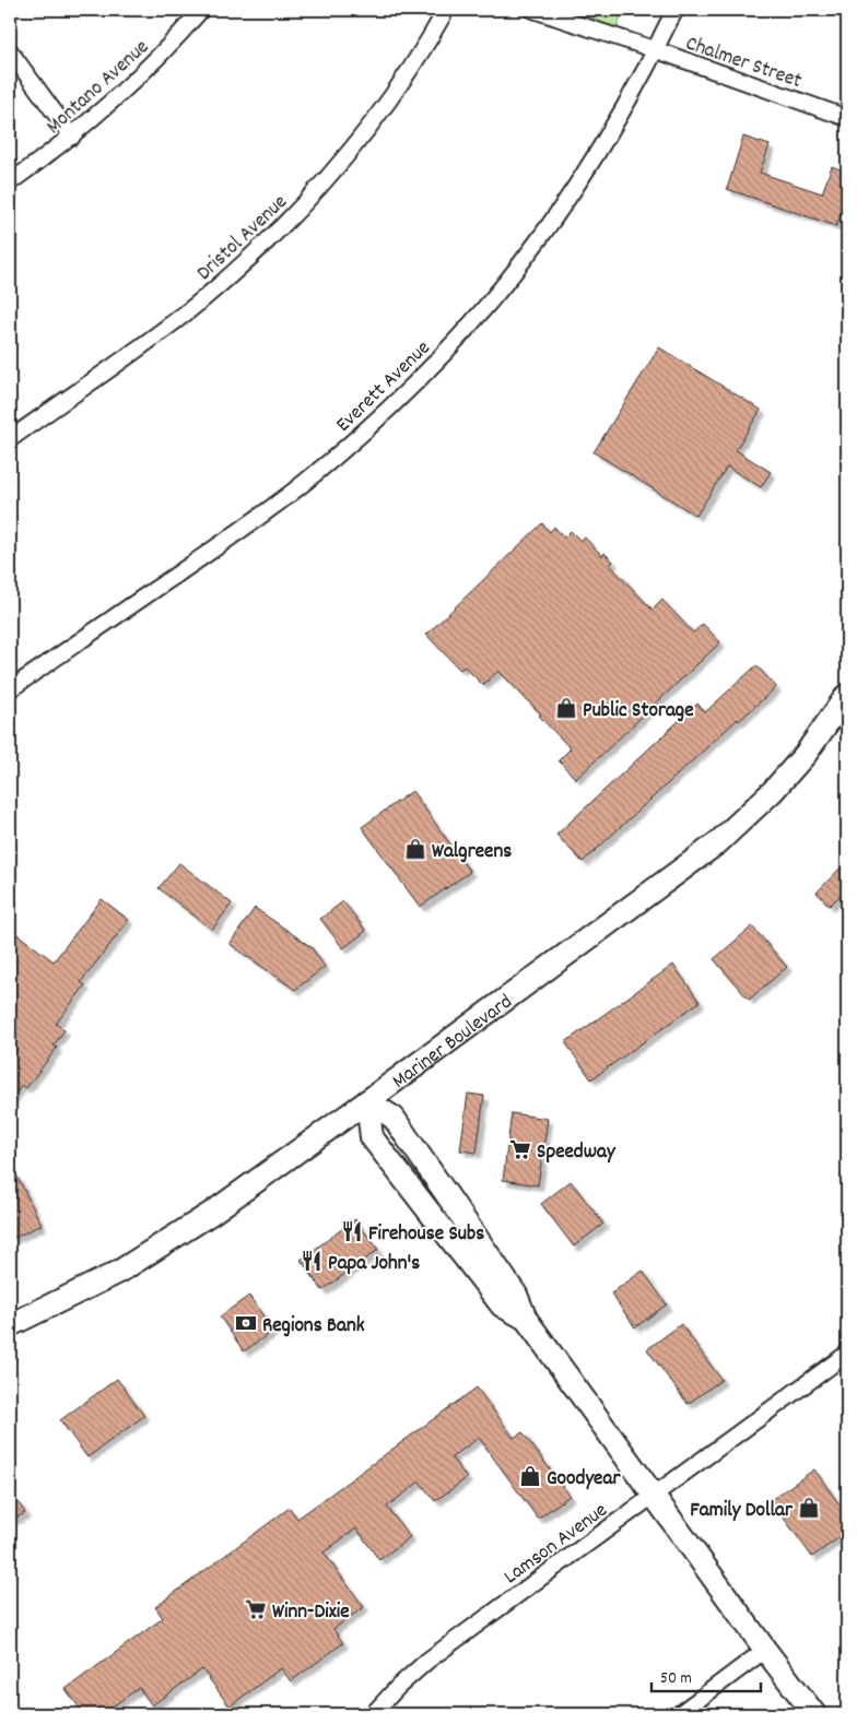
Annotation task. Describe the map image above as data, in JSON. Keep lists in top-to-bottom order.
{
  "streets": {
    "main road": ["Mariner Boulevard"],
    "street": [
      "Chalmer Street",
      "Montano Avenue",
      "Dristol Avenue",
      "Everett Avenue",
      "Lamson Avenue"
    ]
  },
  "crossings": [
    ["Chalmer Street", "Everett Avenue"]
  ],
  "places": {
    "shop": [
      "Public Storage",
      "Walgreens",
      "Goodyear",
      "Family Dollar"
    ],
    "supermarket": ["Speedway", "Winn-Dixie"],
    "restaurant": ["Firehouse Subs", "Papa John's"],
    "bank": ["Regions Bank"]
  },
  "scale_bar": "50 m"
}
